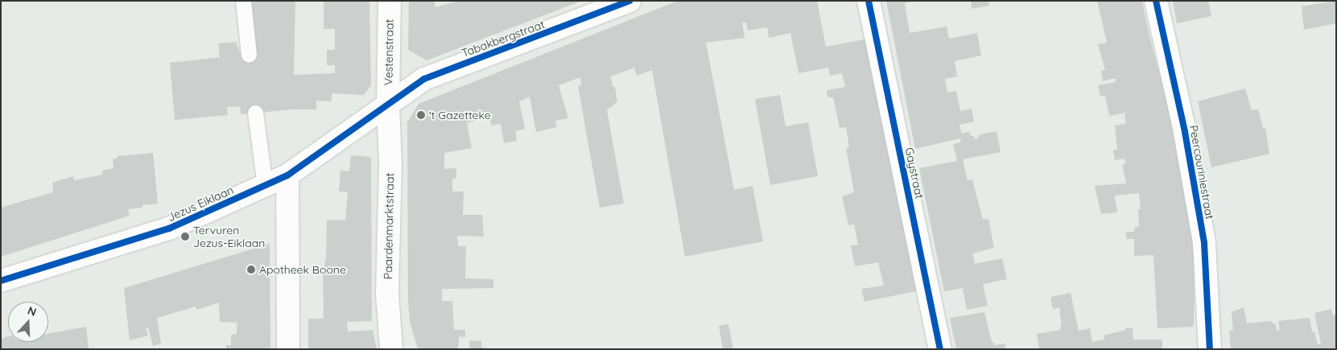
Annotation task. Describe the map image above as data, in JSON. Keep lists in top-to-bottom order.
{
  "streets": {
    "street": [
      "Tabakbergstraat",
      "Vestenstraat",
      "Peercouriniestraat",
      "Gaystraat",
      "Jezus Eiklaan",
      "Paardenmarktstraat"
    ]
  },
  "crossings": [
    ["Tabakbergstraat", "Vestenstraat"],
    ["Tabakbergstraat", "Jezus Eiklaan"],
    ["Tabakbergstraat", "Paardenmarktstraat"],
    ["Vestenstraat", "Jezus Eiklaan"],
    ["Vestenstraat", "Paardenmarktstraat"],
    ["Jezus Eiklaan", "Paardenmarktstraat"]
  ],
  "places": ["'t Gazetteke", "Tervuren Jezus-Eiklaan", "Apotheek Boone"],
  "north": "top"
}
